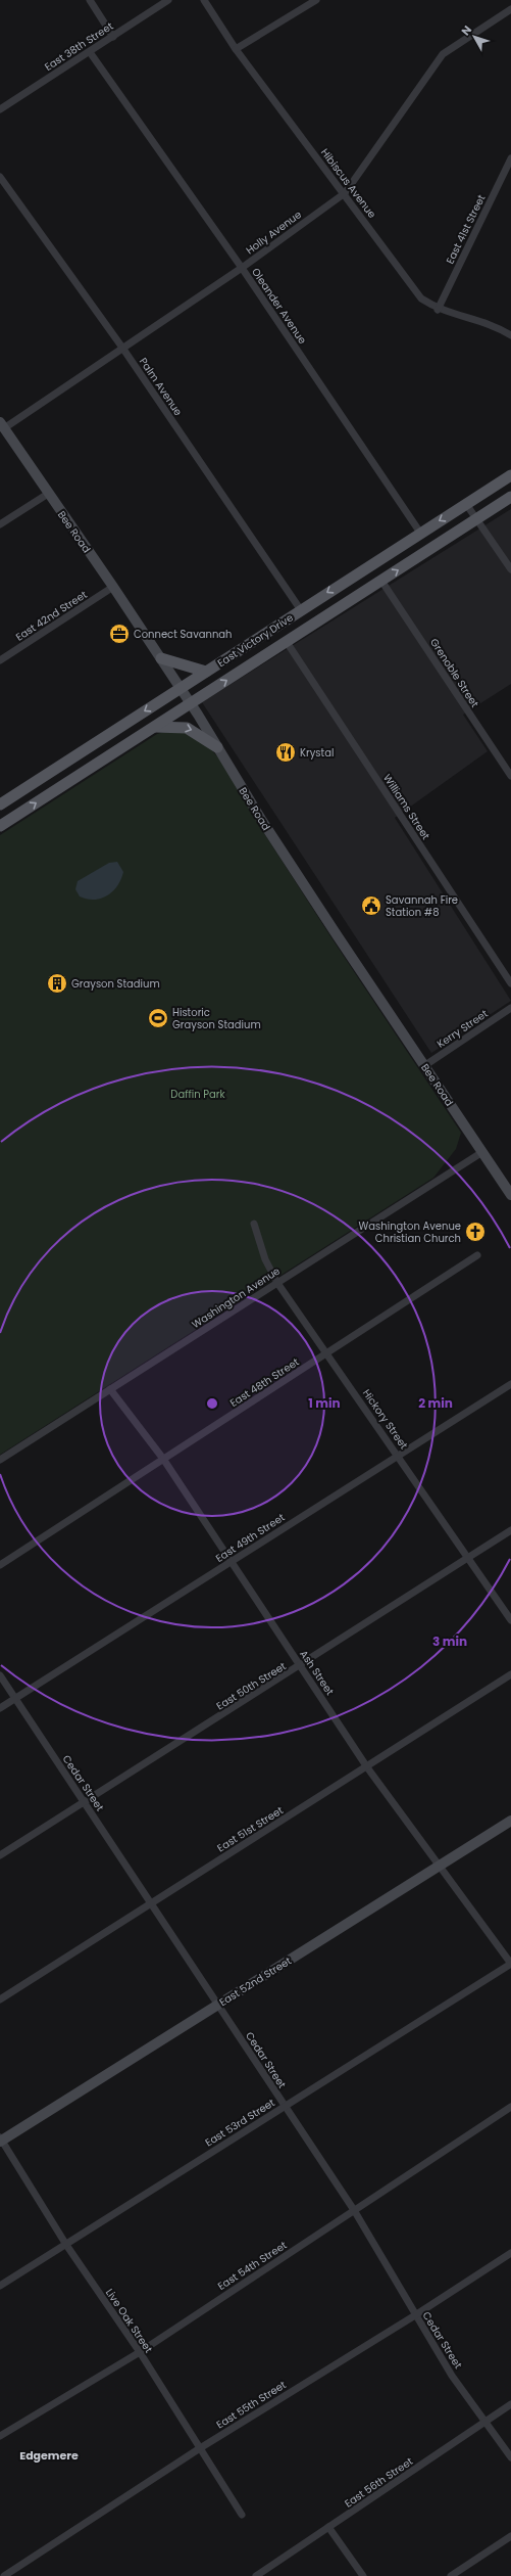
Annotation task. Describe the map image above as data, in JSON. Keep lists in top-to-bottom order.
{
  "streets": {
    "main road": ["Bee Road", "East Victory Drive", "East 52nd Street"],
    "street": [
      "East 38th Street",
      "Hibiscus Avenue",
      "East 41st Street",
      "Holly Avenue",
      "Oleander Avenue",
      "Palm Avenue",
      "East 42nd Street",
      "Grenoble Street",
      "Williams Street",
      "Kerry Street",
      "Washington Avenue",
      "East 48th Street",
      "Hickory Street",
      "East 49th Street",
      "Ash Street",
      "East 50th Street",
      "Cedar Street",
      "East 51st Street",
      "East 53rd Street",
      "East 54th Street",
      "Live Oak Street",
      "East 55th Street",
      "East 56th Street"
    ]
  },
  "crossings": [
    ["East 38th Street", "Oleander Avenue"],
    ["Hibiscus Avenue", "East 41st Street"],
    ["Hibiscus Avenue", "Holly Avenue"],
    ["Holly Avenue", "Oleander Avenue"],
    ["Holly Avenue", "Palm Avenue"],
    ["Holly Avenue", "Bee Road"],
    ["Oleander Avenue", "East Victory Drive"],
    ["Palm Avenue", "East Victory Drive"],
    ["Bee Road", "East 42nd Street"],
    ["Bee Road", "East Victory Drive"],
    ["Bee Road", "Kerry Street"],
    ["Bee Road", "Washington Avenue"],
    ["East Victory Drive", "Grenoble Street"],
    ["East Victory Drive", "Williams Street"],
    ["Washington Avenue", "Hickory Street"],
    ["Washington Avenue", "Ash Street"],
    ["East 48th Street", "Hickory Street"],
    ["East 48th Street", "Ash Street"],
    ["Hickory Street", "East 49th Street"],
    ["Hickory Street", "East 50th Street"],
    ["East 49th Street", "Ash Street"],
    ["East 49th Street", "Cedar Street"],
    ["Ash Street", "East 50th Street"],
    ["Ash Street", "East 51st Street"],
    ["Ash Street", "East 52nd Street"],
    ["Ash Street", "East 53rd Street"],
    ["East 50th Street", "Cedar Street"],
    ["Cedar Street", "East 51st Street"],
    ["Cedar Street", "East 52nd Street"],
    ["Cedar Street", "East 53rd Street"],
    ["Cedar Street", "East 54th Street"],
    ["Cedar Street", "East 55th Street"],
    ["Cedar Street", "East 56th Street"],
    ["East 52nd Street", "Live Oak Street"],
    ["East 53rd Street", "Live Oak Street"],
    ["East 54th Street", "Live Oak Street"],
    ["Live Oak Street", "East 55th Street"]
  ],
  "districts": ["Edgemere"],
  "parks": ["Daffin Park"],
  "places": {
    "office": ["Connect Savannah"],
    "restaurant": ["Krystal"],
    "public building": ["Savannah Fire Station #8"],
    "building": ["Grayson Stadium"],
    "sports": ["Historic Grayson Stadium"],
    "church": ["Washington Avenue Christian Church"]
  },
  "north": "top left",
  "rings": ["1 min", "2 min", "3 min"]
}
